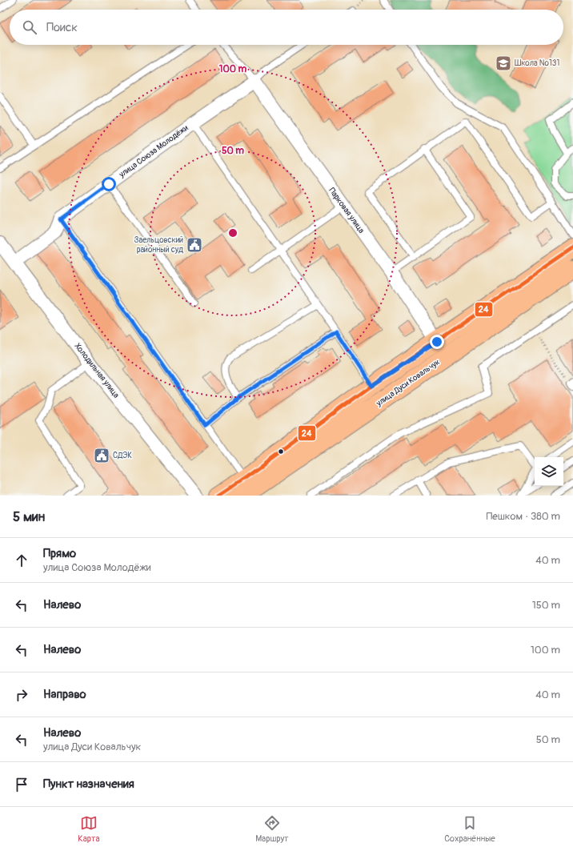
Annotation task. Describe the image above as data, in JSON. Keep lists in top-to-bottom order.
{
  "streets": {
    "main road": ["улица Дуси Ковальчук"],
    "street": ["улица Союза Молодёжи", "Парковая улица", "Холодильная улица"]
  },
  "crossings": [
    ["улица Союза Молодёжи", "Парковая улица"],
    ["улица Союза Молодёжи", "Холодильная улица"],
    ["Парковая улица", "улица Дуси Ковальчук"]
  ],
  "places": {
    "school or university": ["Школа №131"],
    "public building": ["Заельцовский районный суд", "СДЭК"]
  },
  "lines": ["transit line 24"],
  "page": {
    "search": "Поиск",
    "heading": ["5 мин", "Пешком · 380 m"],
    "list": [
      ["Прямо", "улица Союза Молодёжи", "40 m"],
      ["Налево", "150 m"],
      ["Налево", "100 m"],
      ["Направо", "40 m"],
      ["Налево", "улица Дуси Ковальчук", "50 m"],
      "Пункт назначения"
    ],
    "nav": ["Карта", "Маршрут", "Сохранённые"]
  },
  "rings": ["100 m", "50 m"]
}
